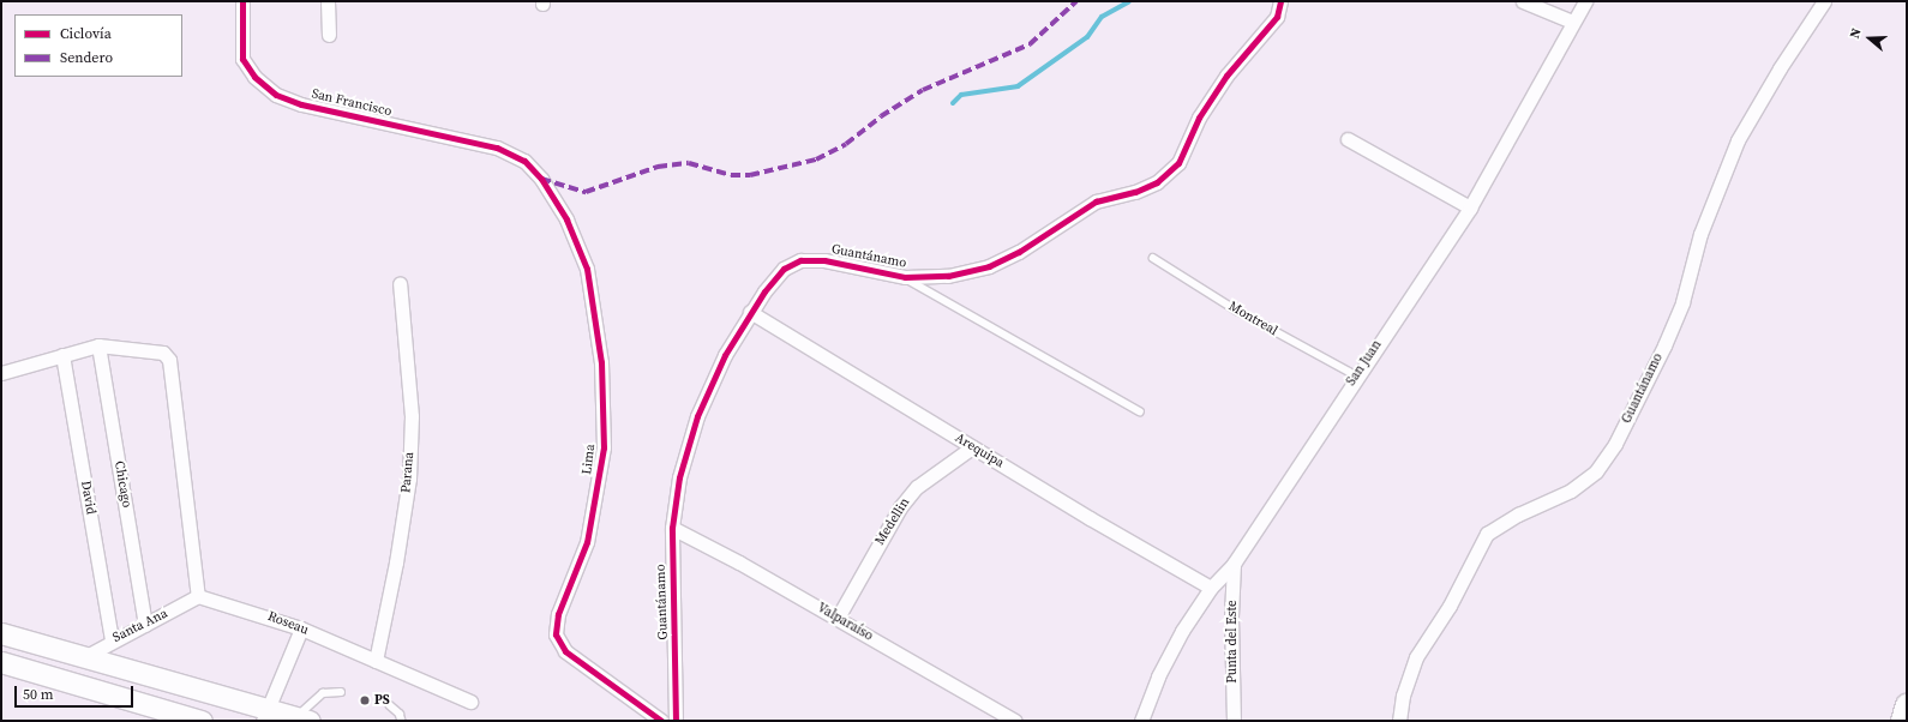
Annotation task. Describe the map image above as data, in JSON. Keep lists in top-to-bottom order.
{
  "streets": {
    "street": [
      "San Francisco",
      "Guantánamo",
      "San Juan",
      "Arequipa",
      "Lima",
      "Parana",
      "Chicago",
      "David",
      "Medellin",
      "Valparaíso",
      "Roseau",
      "Santa Ana",
      "Punta del Este"
    ],
    "lane": ["Montreal"]
  },
  "crossings": [
    ["San Francisco", "Lima"],
    ["Guantánamo", "Arequipa"],
    ["Guantánamo", "Valparaíso"],
    ["Montreal", "San Juan"],
    ["San Juan", "Arequipa"],
    ["San Juan", "Punta del Este"],
    ["Arequipa", "Medellin"],
    ["Parana", "Roseau"],
    ["Chicago", "Santa Ana"],
    ["David", "Santa Ana"],
    ["Medellin", "Valparaíso"],
    ["Roseau", "Santa Ana"]
  ],
  "places": ["PS"],
  "legend": ["Ciclovía", "Sendero"],
  "scale_bar": "50 m",
  "north": "left"
}
